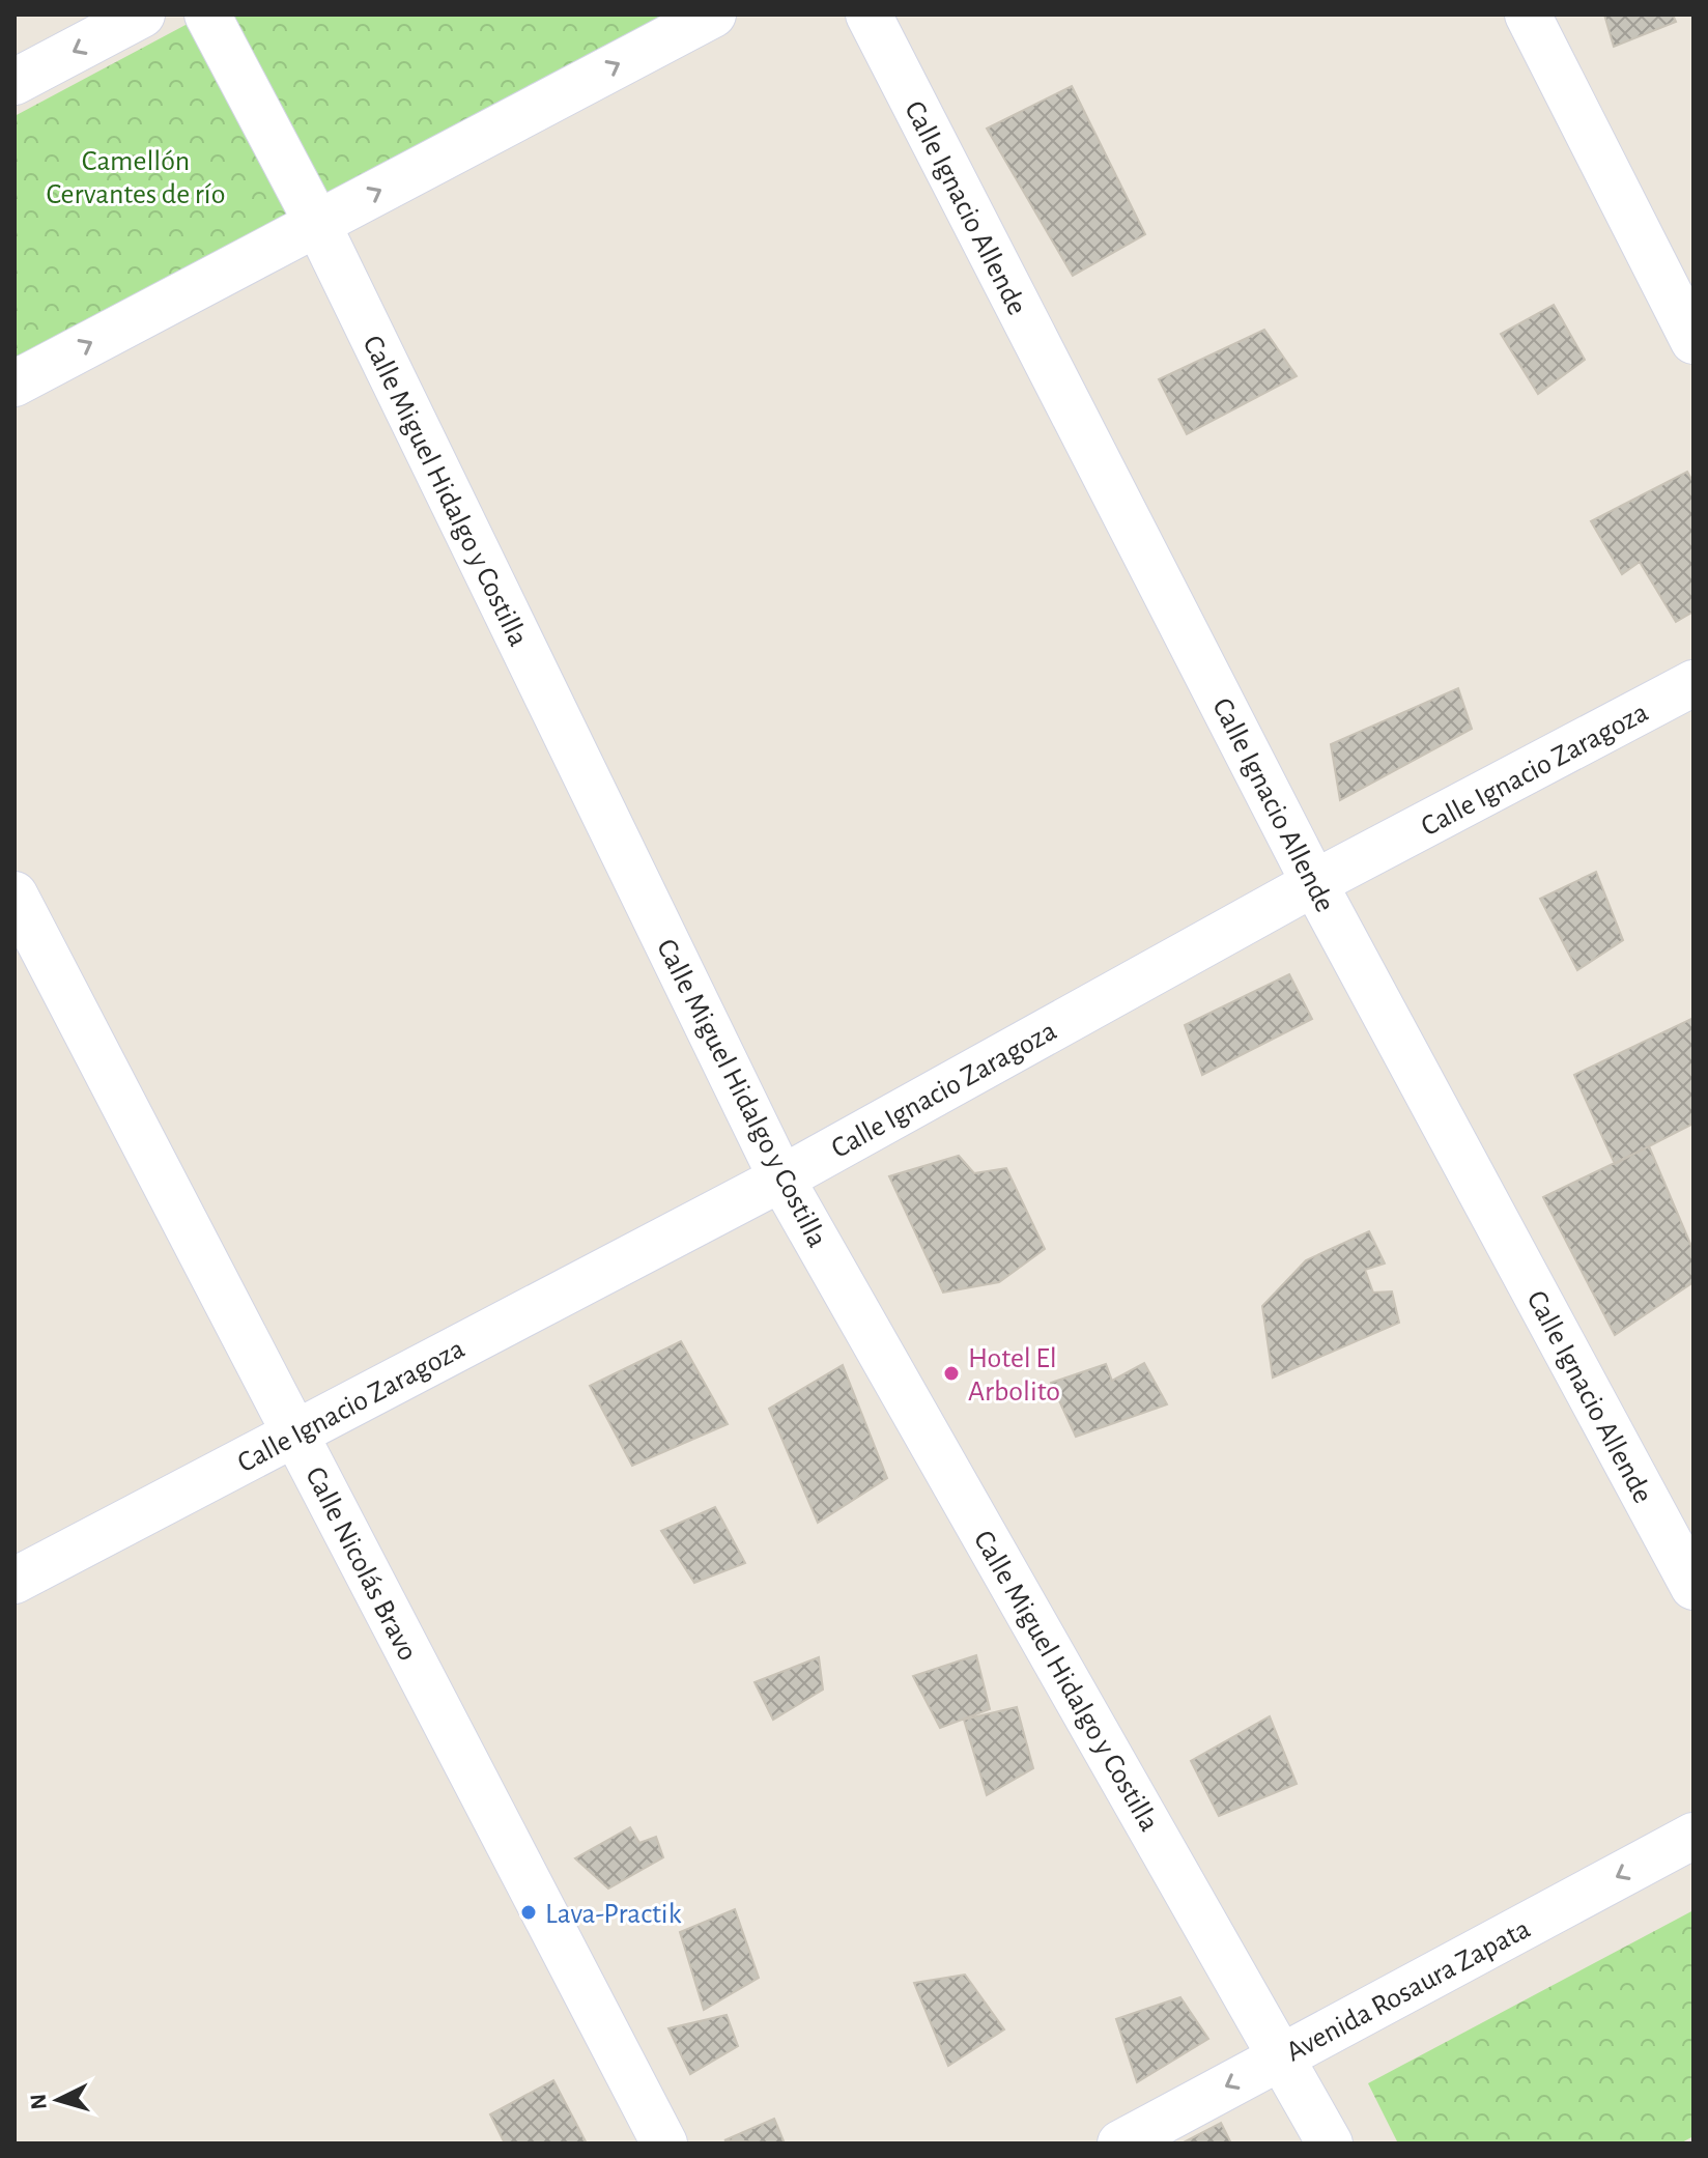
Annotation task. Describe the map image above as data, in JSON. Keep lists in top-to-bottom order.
{
  "streets": {
    "street": [
      "Calle Ignacio Allende",
      "Calle Miguel Hidalgo y Costilla",
      "Calle Ignacio Zaragoza",
      "Calle Nicolás Bravo",
      "Avenida Rosaura Zapata"
    ]
  },
  "crossings": [
    ["Calle Ignacio Allende", "Calle Ignacio Zaragoza"],
    ["Calle Miguel Hidalgo y Costilla", "Calle Ignacio Zaragoza"],
    ["Calle Miguel Hidalgo y Costilla", "Avenida Rosaura Zapata"],
    ["Calle Ignacio Zaragoza", "Calle Nicolás Bravo"]
  ],
  "one_way": ["Avenida Rosaura Zapata"],
  "parks": ["Camellón Cervantes de río"],
  "places": ["Hotel El Arbolito", "Lava-Practik"],
  "north": "left"
}
